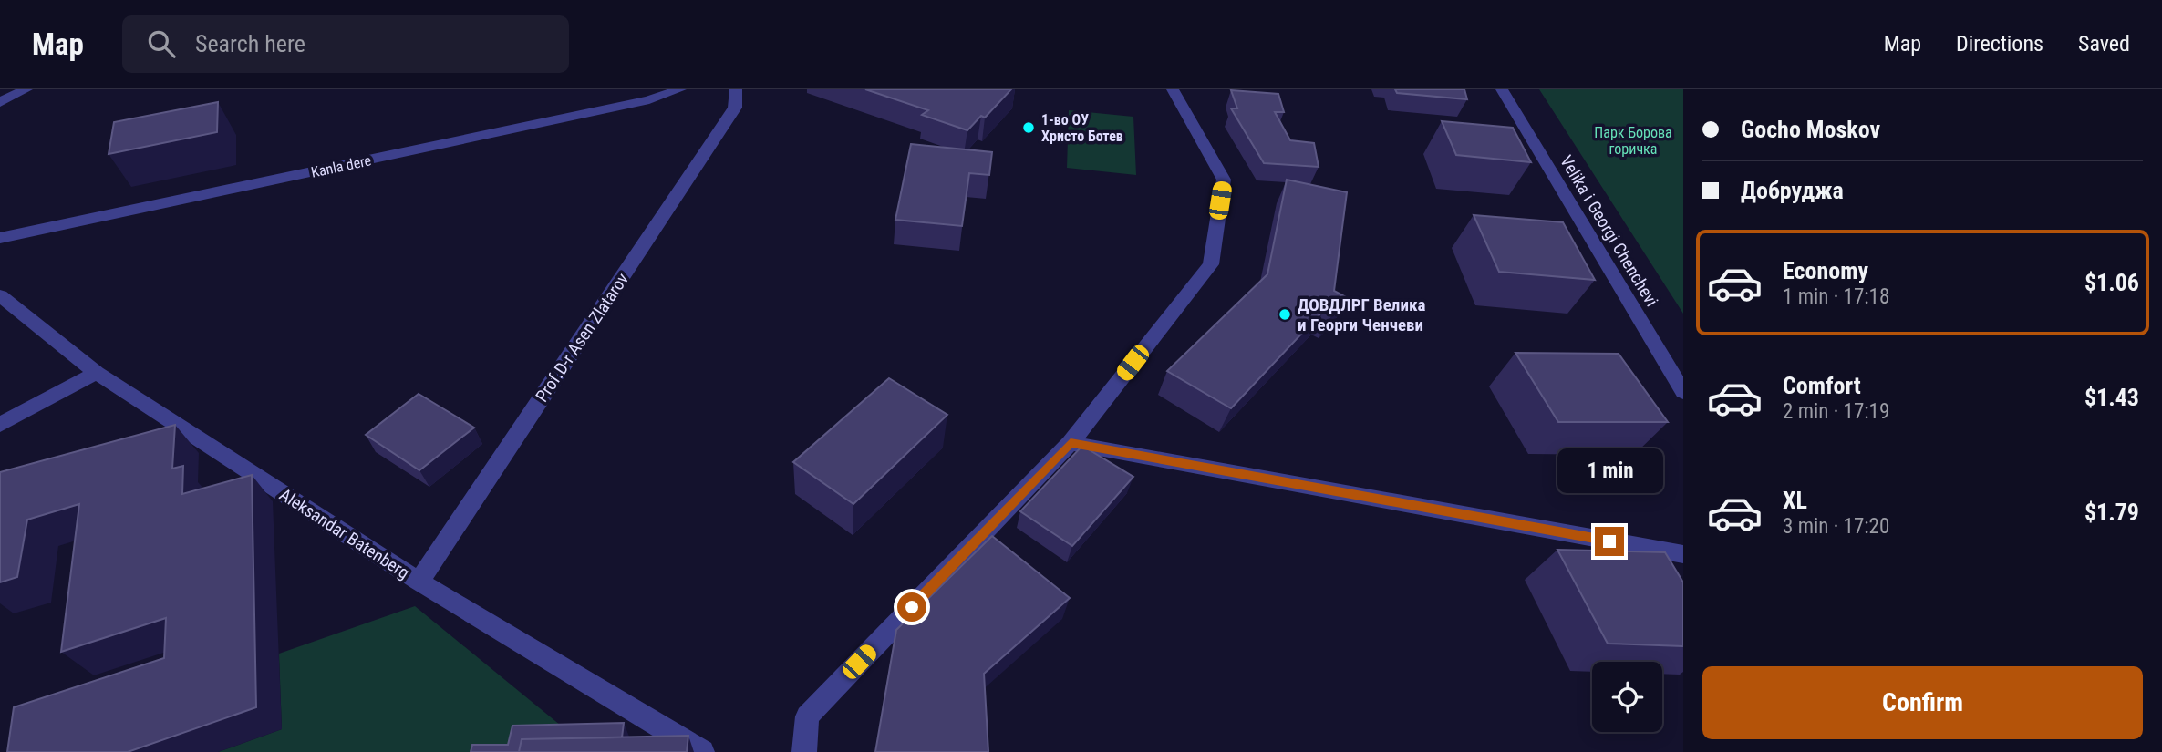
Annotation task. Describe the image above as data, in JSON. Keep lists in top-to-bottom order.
{
  "streets": {
    "street": [
      "Kanla dere",
      "Velika i Georgi Chenchevi",
      "Prof.D-r Asen Zlatarov",
      "Aleksandar Batenberg"
    ]
  },
  "crossings": [
    ["Prof.D-r Asen Zlatarov", "Aleksandar Batenberg"]
  ],
  "parks": ["Парк Борова горичка"],
  "places": ["1-во ОУ Христо Ботев", "ДОВДЛРГ Велика и Георги Ченчеви"],
  "page": {
    "header": "Map",
    "search": "Search here",
    "nav": ["Map", "Directions", "Saved"],
    "banner": ["Gocho Moskov", "Добруджа"],
    "list": [
      {
        "name": "Economy",
        "note": "1 min · 17:18",
        "value": "$1.06"
      },
      {
        "name": "Comfort",
        "note": "2 min · 17:19",
        "value": "$1.43"
      },
      {
        "name": "XL",
        "note": "3 min · 17:20",
        "value": "$1.79"
      }
    ],
    "bubble": "1 min",
    "buttons": "Confirm"
  }
}
